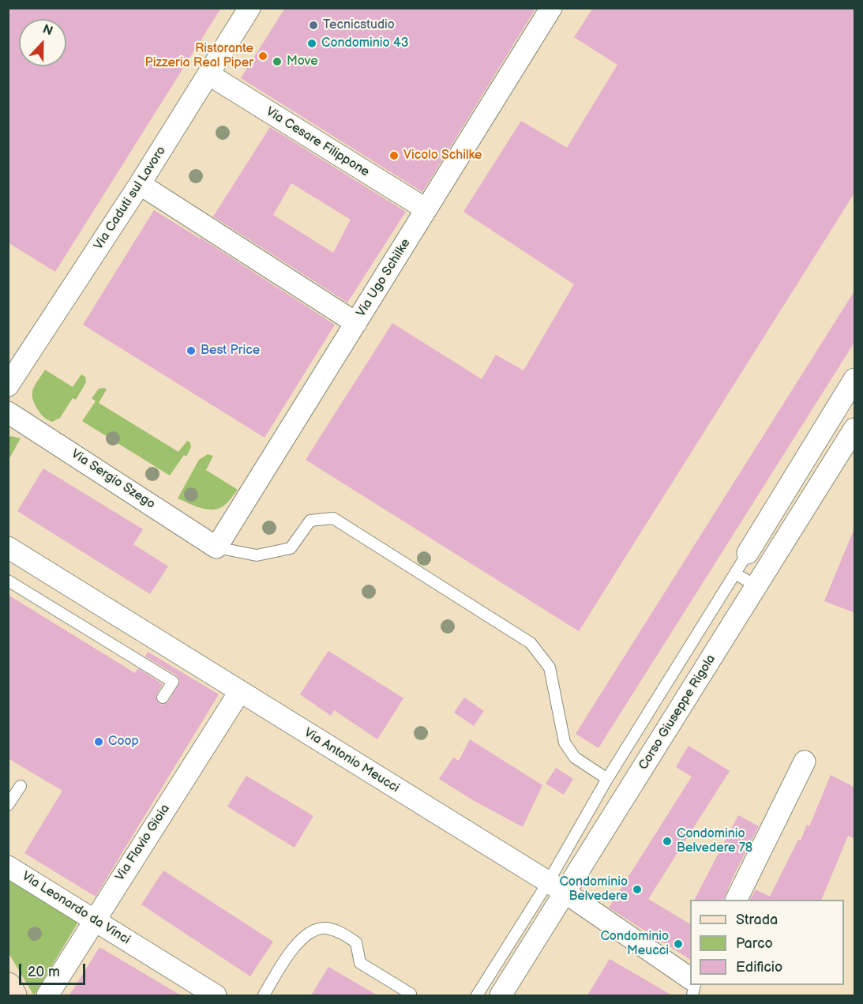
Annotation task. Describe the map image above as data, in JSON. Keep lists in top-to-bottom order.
{
  "streets": {
    "street": [
      "Via Cesare Filippone",
      "Via Caduti sul Lavoro",
      "Via Ugo Schilke",
      "Via Sergio Szego",
      "Corso Giuseppe Rigola",
      "Via Antonio Meucci",
      "Via Flavio Gioia",
      "Via Leonardo da Vinci"
    ]
  },
  "crossings": [
    ["Via Cesare Filippone", "Via Caduti sul Lavoro"],
    ["Via Cesare Filippone", "Via Ugo Schilke"],
    ["Via Ugo Schilke", "Via Sergio Szego"],
    ["Corso Giuseppe Rigola", "Via Antonio Meucci"],
    ["Via Antonio Meucci", "Via Flavio Gioia"],
    ["Via Flavio Gioia", "Via Leonardo da Vinci"]
  ],
  "places": [
    "Tecnicstudio",
    "Condominio 43",
    "Ristorante Pizzeria Real Piper",
    "Move",
    "Vicolo Schilke",
    "Best Price",
    "Coop",
    "Condominio Belvedere 78",
    "Condominio Belvedere",
    "Condominio Meucci"
  ],
  "legend": ["Strada", "Parco", "Edificio"],
  "scale_bar": "20 m",
  "north": "top"
}
